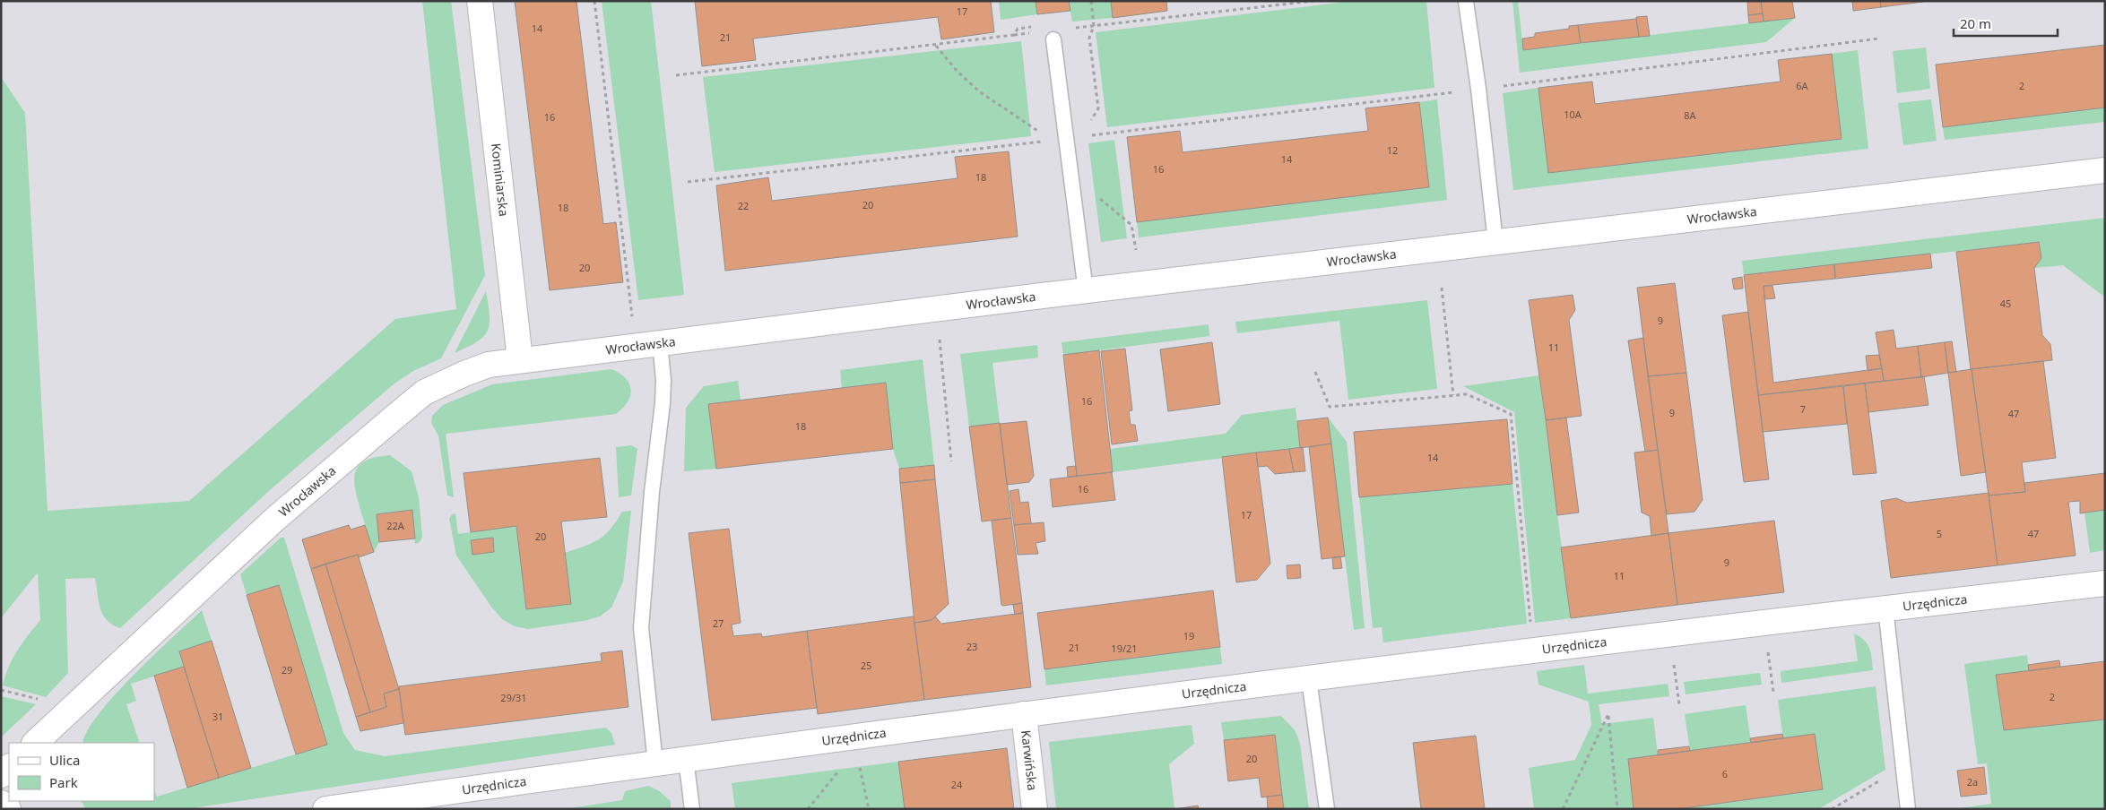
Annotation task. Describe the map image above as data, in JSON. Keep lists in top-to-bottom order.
{
  "streets": {
    "street": [
      "Kominiarska",
      "Wrocławska",
      "Urzędnicza",
      "Karwińska"
    ]
  },
  "crossings": [
    ["Kominiarska", "Wrocławska"],
    ["Urzędnicza", "Karwińska"]
  ],
  "house_numbers": [
    "17",
    "14",
    "21",
    "6A",
    "2",
    "10A",
    "8A",
    "16",
    "12",
    "14",
    "16",
    "18",
    "20",
    "22",
    "18",
    "20",
    "45",
    "9",
    "11",
    "16",
    "7",
    "9",
    "47",
    "18",
    "14",
    "16",
    "17",
    "22A",
    "5",
    "47",
    "20",
    "9",
    "11",
    "27",
    "19",
    "23",
    "21",
    "19/21",
    "25",
    "29",
    "2",
    "29/31",
    "31",
    "20",
    "6",
    "2a",
    "24"
  ],
  "legend": ["Ulica", "Park"],
  "scale_bar": "20 m"
}
